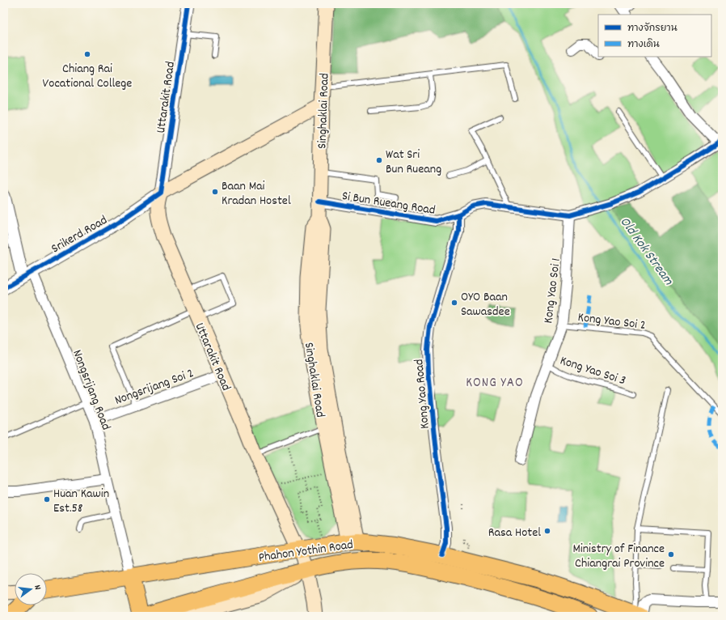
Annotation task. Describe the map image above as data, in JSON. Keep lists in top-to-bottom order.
{
  "streets": {
    "main road": [
      "Uttarakit Road",
      "Singhaklai Road",
      "Srikerd Road",
      "Phahon Yothin Road"
    ],
    "street": [
      "Si Bun Rueang Road",
      "Kong Yao Soi 1",
      "Nongsrijang Soi 2",
      "Nongsrijang Road",
      "Kong Yao Road"
    ],
    "lane": ["Kong Yao Soi 2", "Kong Yao Soi 3"]
  },
  "crossings": [
    ["Uttarakit Road", "Srikerd Road"],
    ["Uttarakit Road", "Nongsrijang Soi 2"],
    ["Uttarakit Road", "Phahon Yothin Road"],
    ["Singhaklai Road", "Si Bun Rueang Road"],
    ["Singhaklai Road", "Srikerd Road"],
    ["Singhaklai Road", "Phahon Yothin Road"],
    ["Si Bun Rueang Road", "Kong Yao Soi 1"],
    ["Si Bun Rueang Road", "Kong Yao Road"],
    ["Srikerd Road", "Nongsrijang Road"],
    ["Kong Yao Soi 1", "Kong Yao Soi 2"],
    ["Kong Yao Soi 1", "Kong Yao Soi 3"],
    ["Nongsrijang Soi 2", "Nongsrijang Road"],
    ["Nongsrijang Road", "Phahon Yothin Road"],
    ["Kong Yao Road", "Phahon Yothin Road"]
  ],
  "districts": ["KONG YAO"],
  "water": ["Old Kok Stream"],
  "places": [
    "Chiang Rai Vocational College",
    "Wat Sri Bun Rueang",
    "Baan Mai Kradan Hostel",
    "OYO Baan Sawasdee",
    "Huan Kawin Est.58",
    "Rasa Hotel",
    "Ministry of Finance Chiangrai Province"
  ],
  "legend": ["ทางจักรยาน", "ทางเดิน"],
  "north": "right"
}
